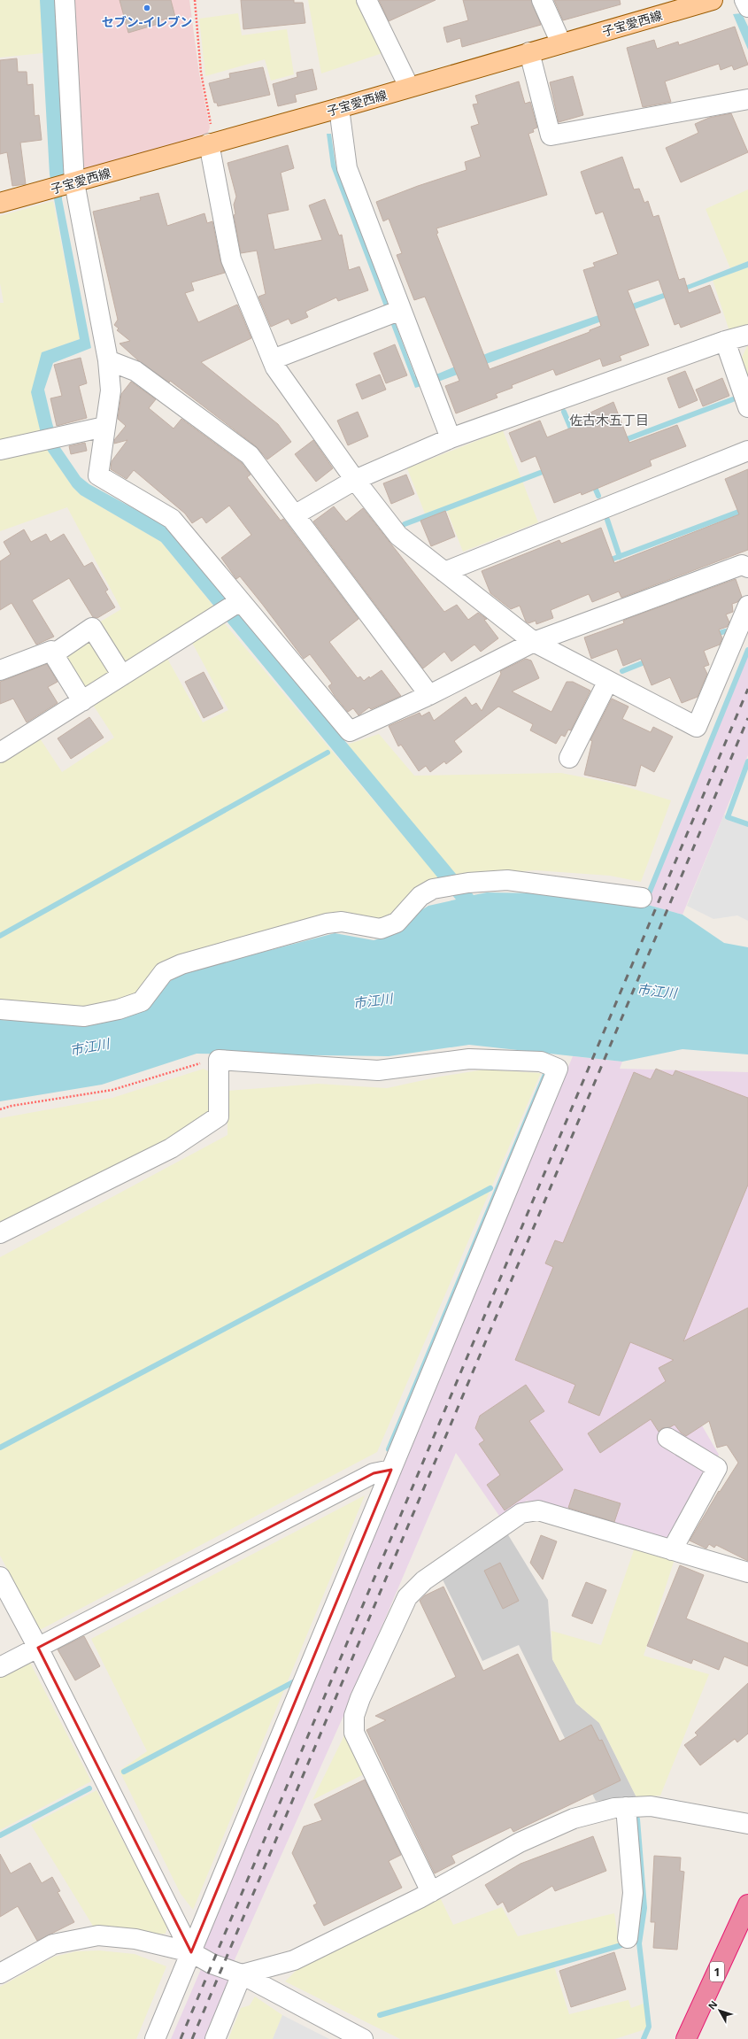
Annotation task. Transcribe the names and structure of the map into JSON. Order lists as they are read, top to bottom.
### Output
{
  "streets": {
    "highway": ["1"],
    "main road": ["子宝愛西線"]
  },
  "districts": ["佐古木五丁目"],
  "water": ["市江川"],
  "places": ["セブン-イレブン"],
  "north": "top left"
}
